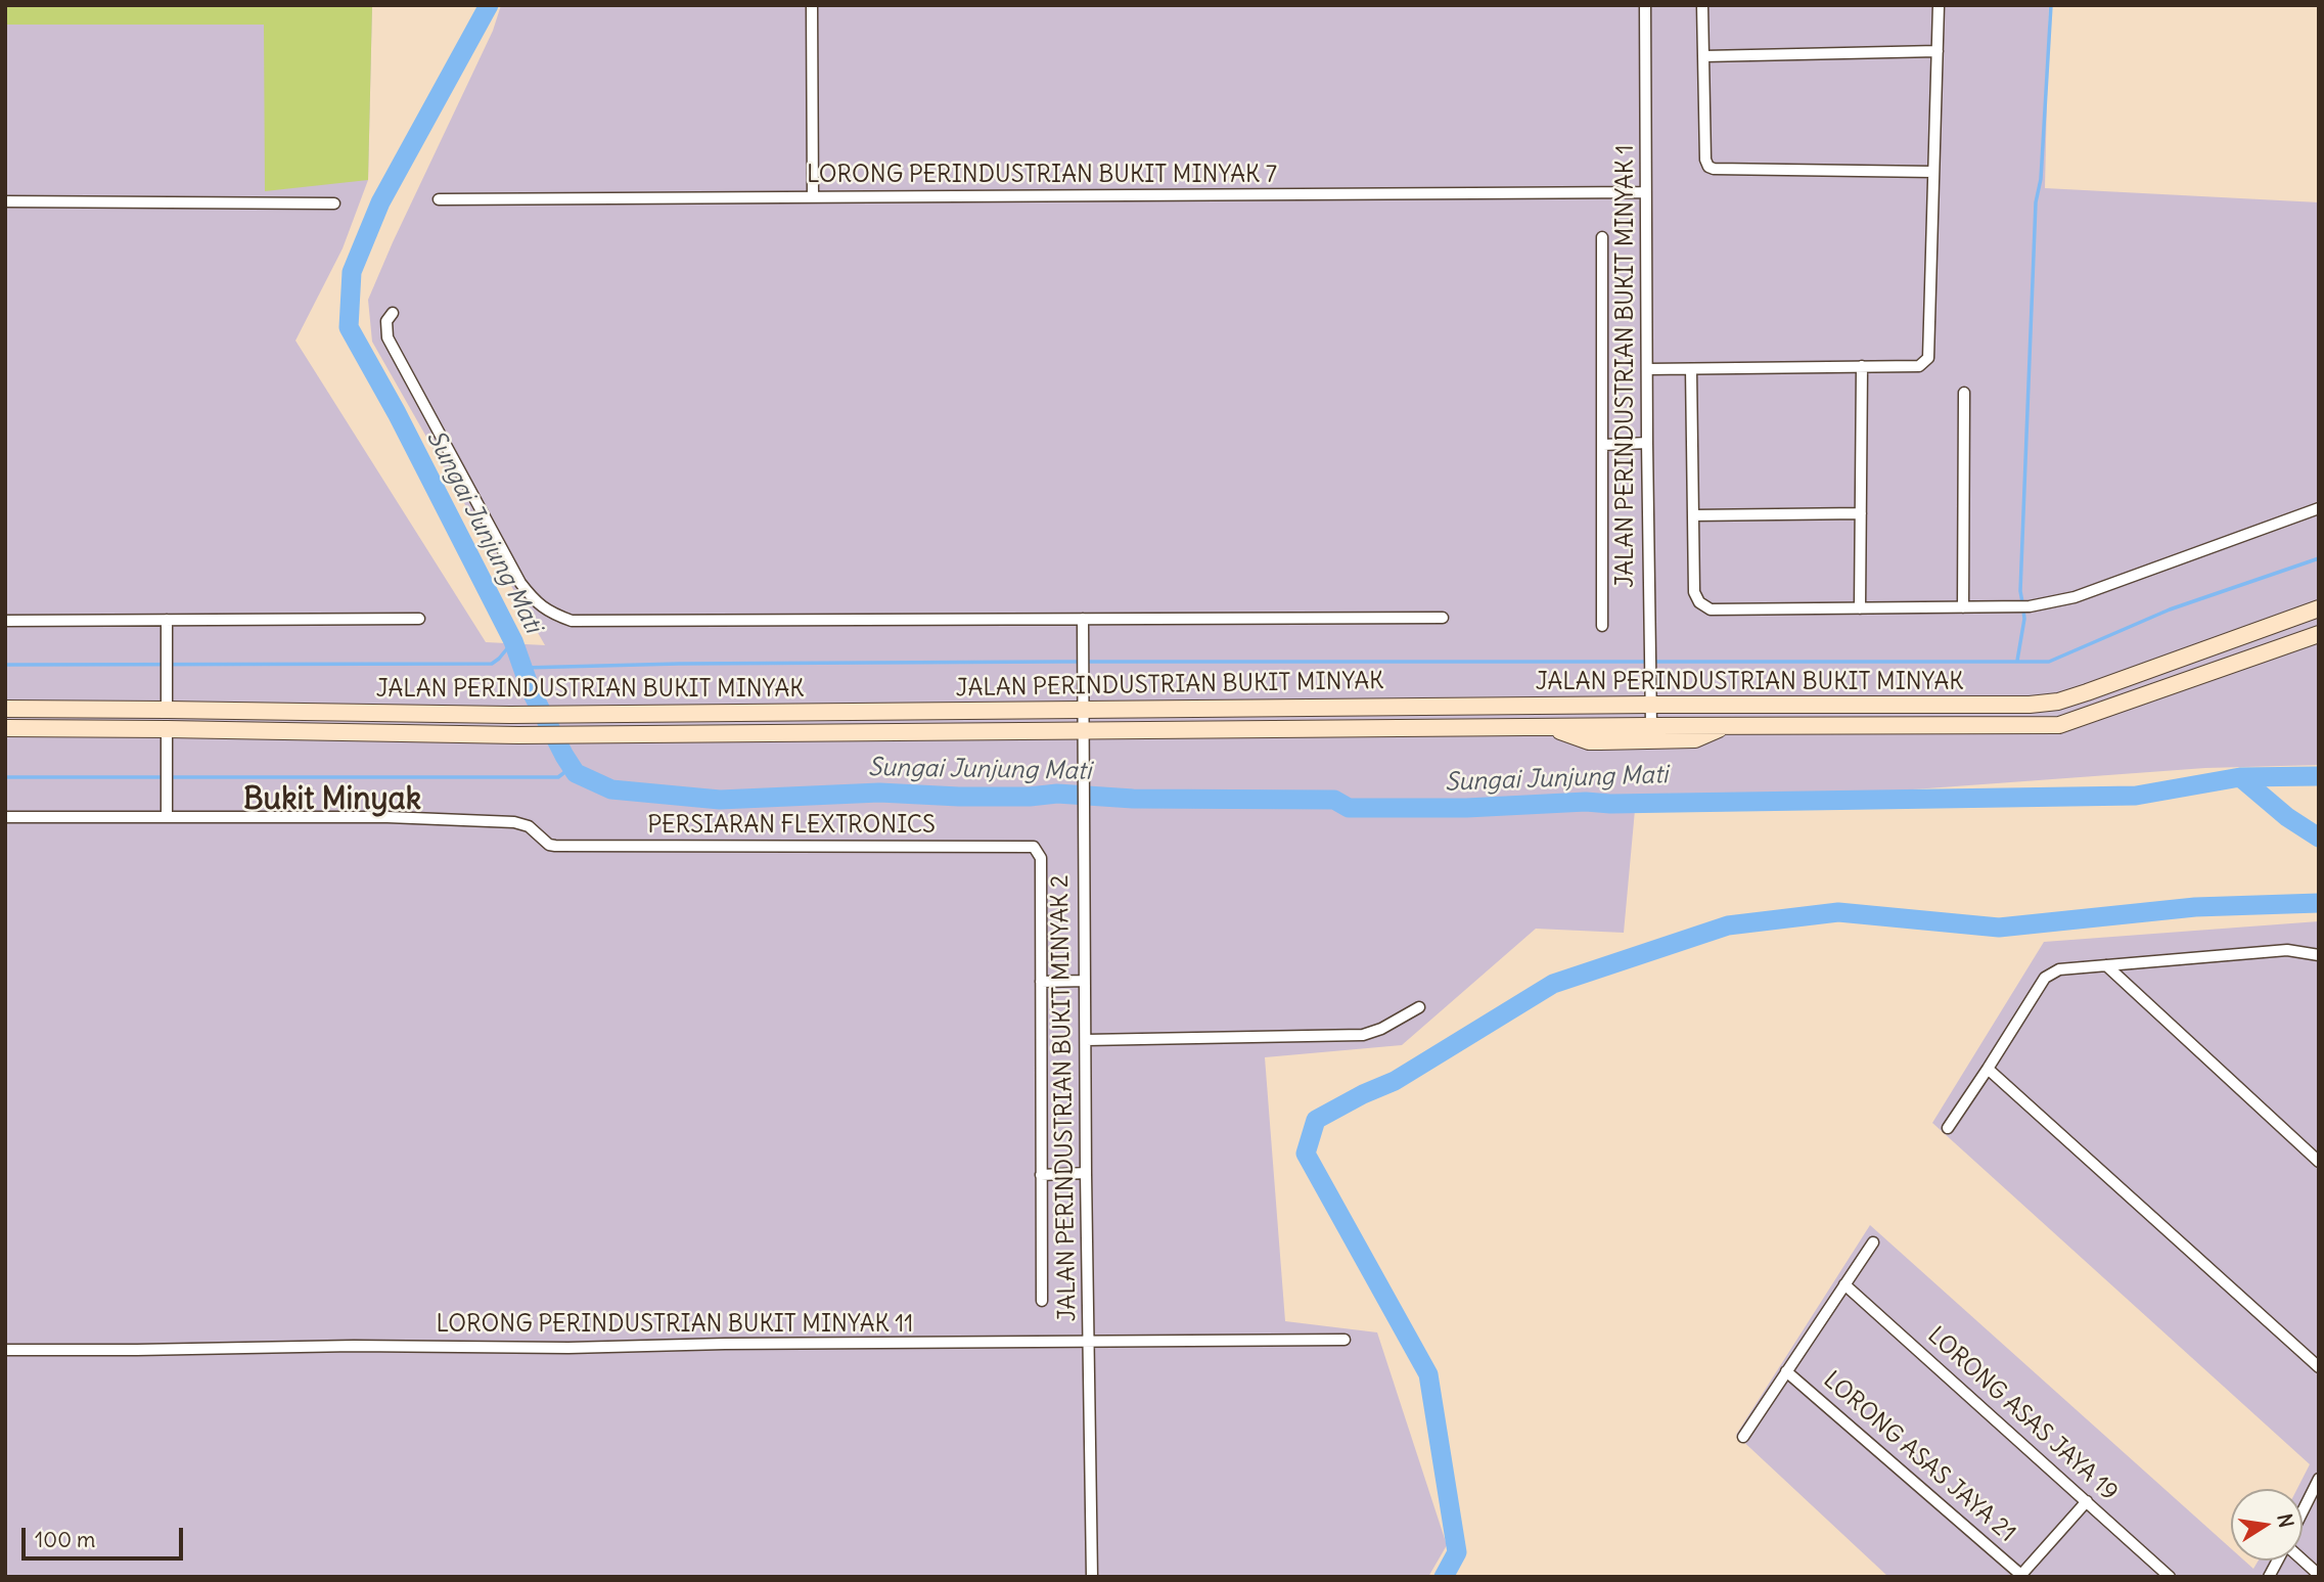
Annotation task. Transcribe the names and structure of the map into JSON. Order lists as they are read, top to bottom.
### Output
{
  "streets": {
    "main road": ["JALAN PERINDUSTRIAN BUKIT MINYAK"],
    "street": [
      "LORONG PERINDUSTRIAN BUKIT MINYAK 7",
      "JALAN PERINDUSTRIAN BUKIT MINYAK 1",
      "PERSIARAN FLEXTRONICS",
      "JALAN PERINDUSTRIAN BUKIT MINYAK 2",
      "LORONG PERINDUSTRIAN BUKIT MINYAK 11",
      "LORONG ASAS JAYA 19",
      "LORONG ASAS JAYA 21"
    ]
  },
  "crossings": [
    ["LORONG PERINDUSTRIAN BUKIT MINYAK 7", "JALAN PERINDUSTRIAN BUKIT MINYAK 1"],
    ["JALAN PERINDUSTRIAN BUKIT MINYAK 1", "JALAN PERINDUSTRIAN BUKIT MINYAK"],
    ["JALAN PERINDUSTRIAN BUKIT MINYAK", "JALAN PERINDUSTRIAN BUKIT MINYAK 2"],
    ["JALAN PERINDUSTRIAN BUKIT MINYAK 2", "LORONG PERINDUSTRIAN BUKIT MINYAK 11"]
  ],
  "districts": ["Bukit Minyak"],
  "water": ["Sungai Junjung Mati"],
  "scale_bar": "100 m",
  "north": "right"
}
